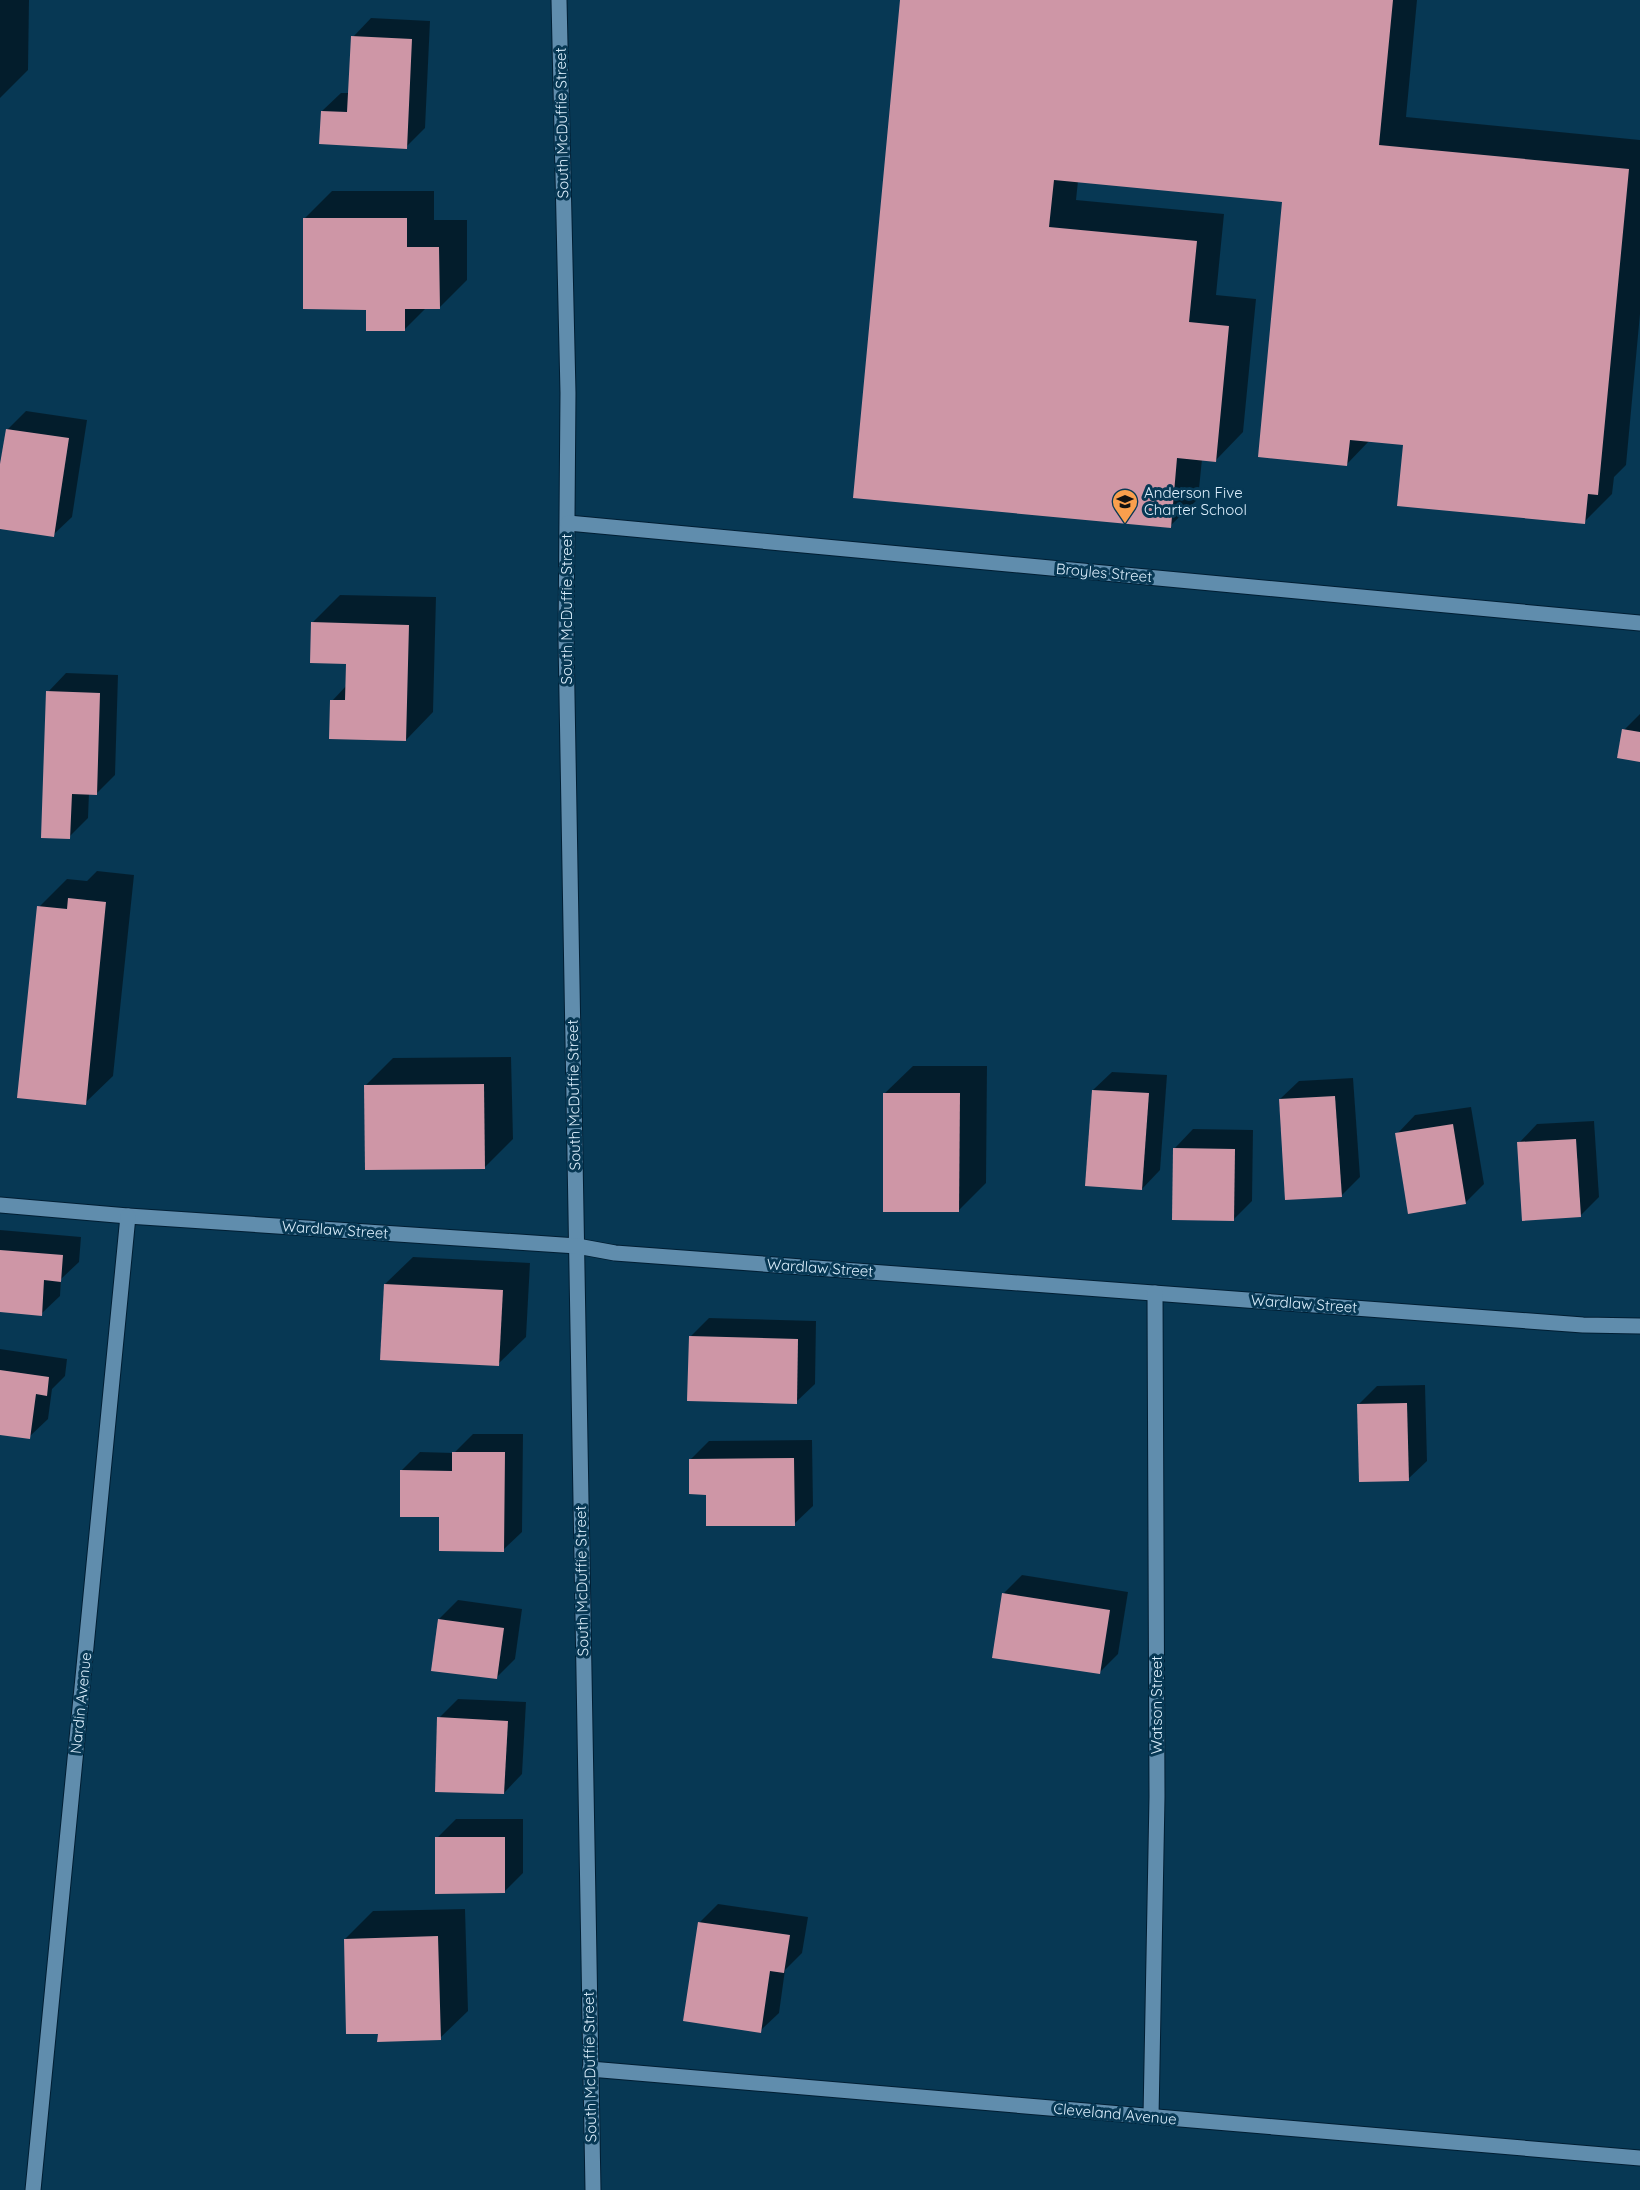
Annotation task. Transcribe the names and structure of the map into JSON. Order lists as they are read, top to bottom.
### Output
{
  "streets": {
    "street": [
      "South McDuffie Street",
      "Broyles Street",
      "Wardlaw Street",
      "Nardin Avenue",
      "Watson Street",
      "Cleveland Avenue"
    ]
  },
  "crossings": [
    ["South McDuffie Street", "Broyles Street"],
    ["South McDuffie Street", "Wardlaw Street"],
    ["South McDuffie Street", "Cleveland Avenue"],
    ["Wardlaw Street", "Nardin Avenue"],
    ["Wardlaw Street", "Watson Street"],
    ["Watson Street", "Cleveland Avenue"]
  ],
  "places": {
    "school or university": ["Anderson Five Charter School"]
  }
}
